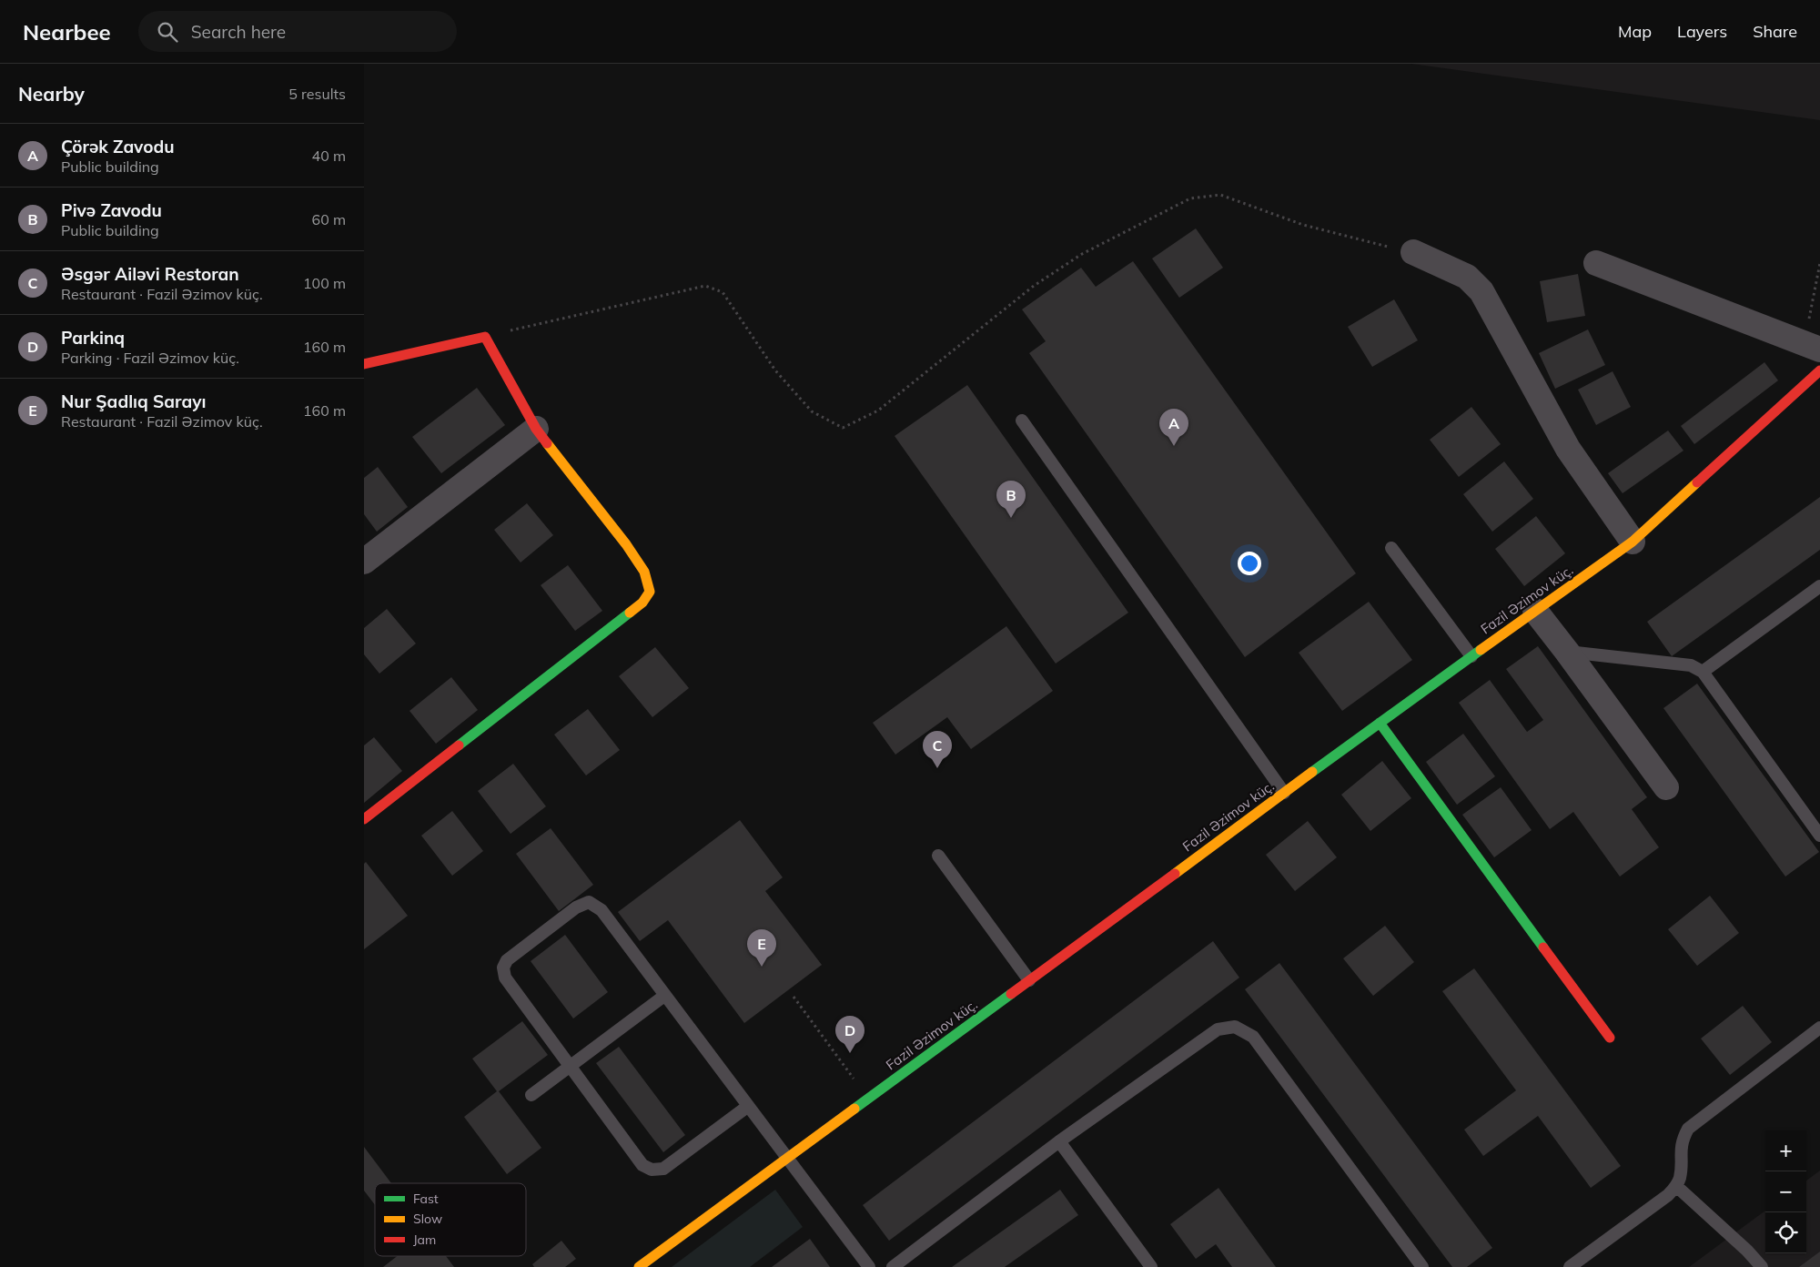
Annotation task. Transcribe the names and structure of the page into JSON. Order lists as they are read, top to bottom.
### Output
{
  "streets": {
    "street": ["Fazil Əzimov küç."]
  },
  "legend": ["Fast", "Slow", "Jam"],
  "page": {
    "header": "Nearbee",
    "search": "Search here",
    "nav": ["Map", "Layers", "Share"],
    "heading": ["Nearby", "5 results"],
    "list": [
      {
        "mark": "A",
        "name": "Çörək Zavodu",
        "note": "Public building",
        "value": "40 m"
      },
      {
        "mark": "B",
        "name": "Pivə Zavodu",
        "note": "Public building",
        "value": "60 m"
      },
      {
        "mark": "C",
        "name": "Əsgər Ailəvi Restoran",
        "note": "Restaurant · Fazil Əzimov küç.",
        "value": "100 m"
      },
      {
        "mark": "D",
        "name": "Parkinq",
        "note": "Parking · Fazil Əzimov küç.",
        "value": "160 m"
      },
      {
        "mark": "E",
        "name": "Nur Şadlıq Sarayı",
        "note": "Restaurant · Fazil Əzimov küç.",
        "value": "160 m"
      }
    ],
    "pins": [
      "A",
      "B",
      "C",
      "E",
      "D"
    ],
    "map_buttons": ["+", "−"]
  }
}
